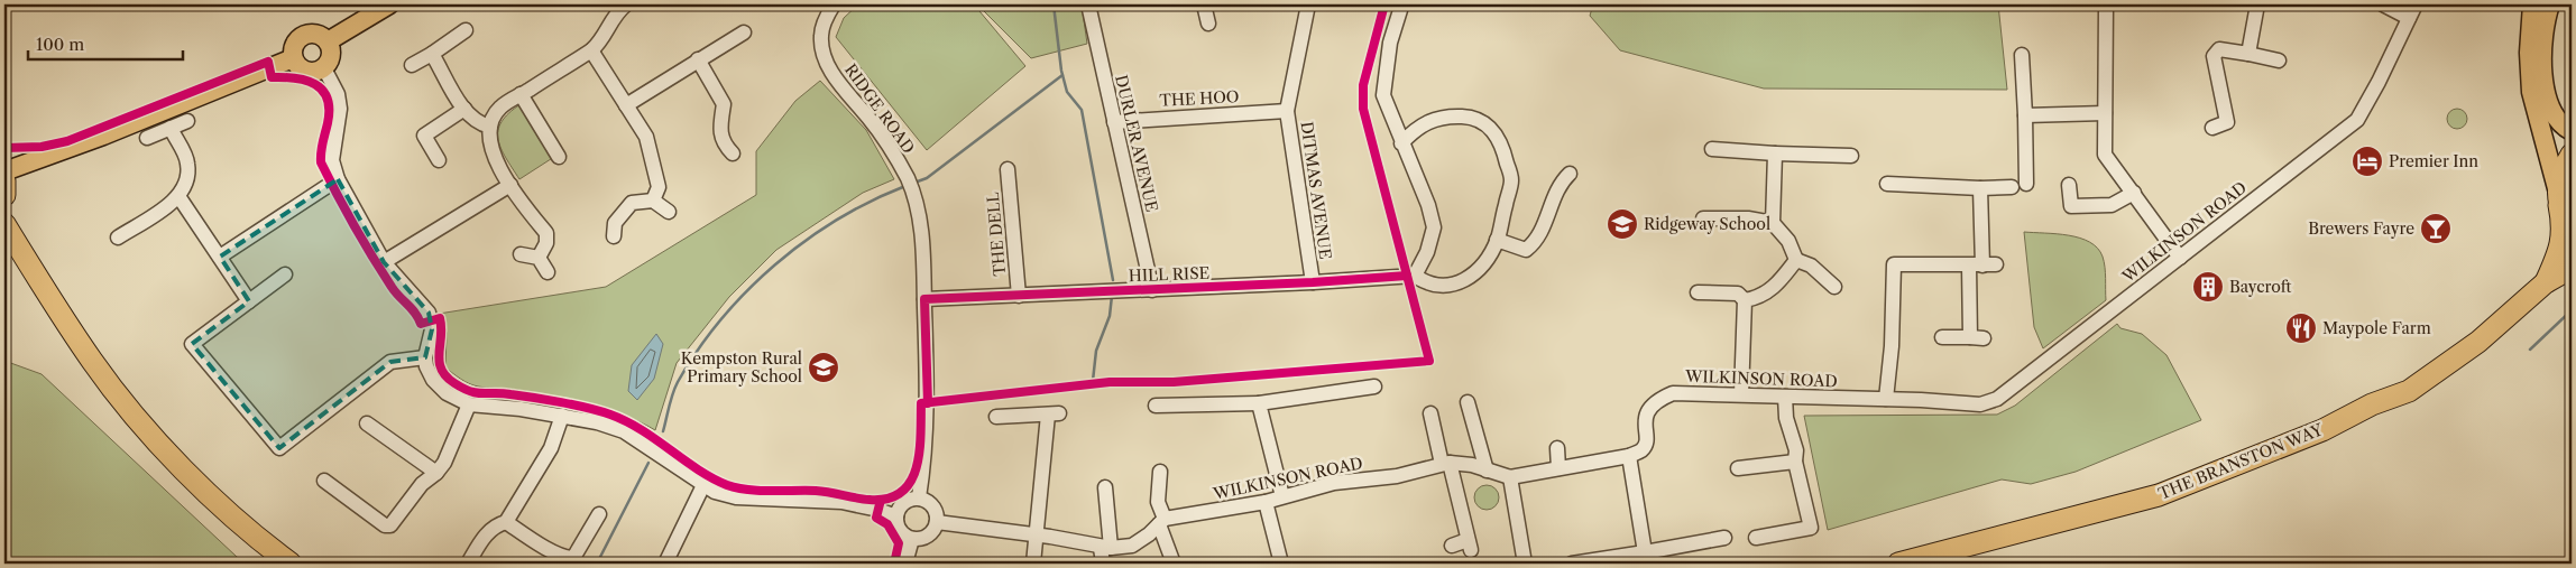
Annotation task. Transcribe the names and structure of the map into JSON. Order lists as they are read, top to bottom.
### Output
{
  "streets": {
    "highway": ["THE BRANSTON WAY"],
    "street": [
      "THE HOO",
      "RIDGE ROAD",
      "DURLER AVENUE",
      "DITMAS AVENUE",
      "WILKINSON ROAD",
      "THE DELL",
      "HILL RISE"
    ]
  },
  "crossings": [
    ["THE HOO", "DURLER AVENUE"],
    ["THE HOO", "DITMAS AVENUE"],
    ["RIDGE ROAD", "WILKINSON ROAD"],
    ["RIDGE ROAD", "HILL RISE"],
    ["DURLER AVENUE", "HILL RISE"],
    ["DITMAS AVENUE", "HILL RISE"],
    ["THE DELL", "HILL RISE"]
  ],
  "places": {
    "hotel": ["Premier Inn"],
    "school or university": ["Ridgeway School", "Kempston Rural Primary School"],
    "bar": ["Brewers Fayre"],
    "building": ["Baycroft"],
    "restaurant": ["Maypole Farm"]
  },
  "scale_bar": "100 m"
}
